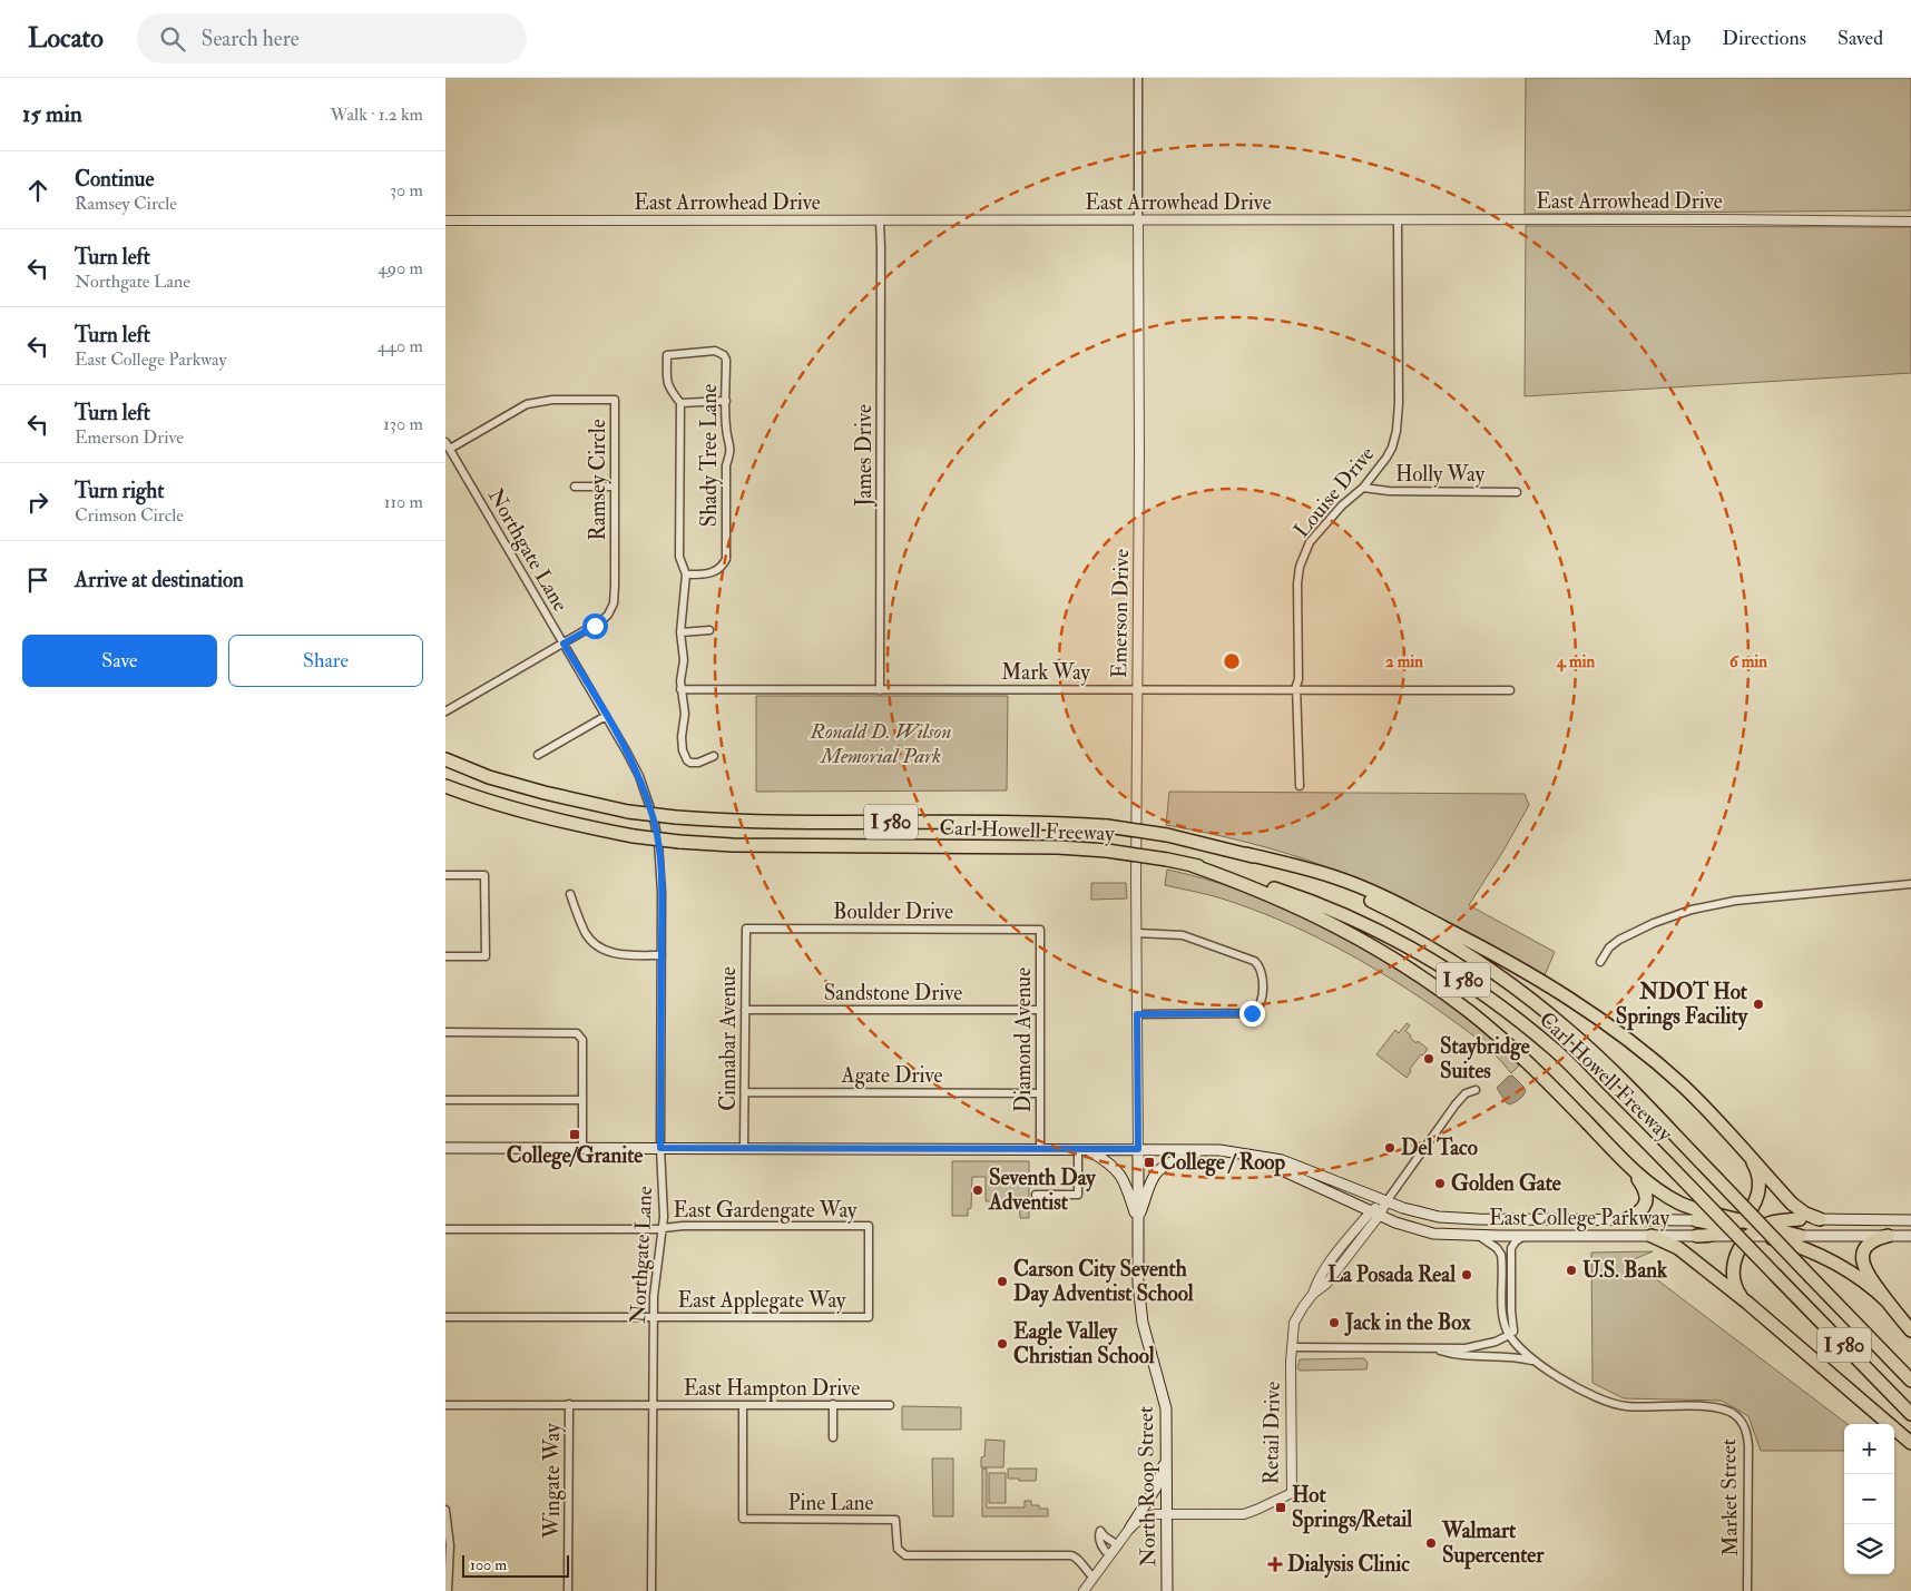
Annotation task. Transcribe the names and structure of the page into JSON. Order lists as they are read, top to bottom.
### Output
{
  "streets": {
    "highway": ["I 580", "Carl Howell Freeway"],
    "main road": ["East College Parkway", "North Roop Street"],
    "street": [
      "East Arrowhead Drive",
      "Shady Tree Lane",
      "James Drive",
      "Holly Way",
      "Ramsey Circle",
      "Louise Drive",
      "Northgate Lane",
      "Emerson Drive",
      "Mark Way",
      "Boulder Drive",
      "Sandstone Drive",
      "Cinnabar Avenue",
      "Diamond Avenue",
      "Agate Drive",
      "East Gardengate Way",
      "East Applegate Way",
      "East Hampton Drive",
      "Retail Drive",
      "Wingate Way",
      "Market Street",
      "Pine Lane"
    ]
  },
  "crossings": [
    ["East Arrowhead Drive", "James Drive"],
    ["East Arrowhead Drive", "Louise Drive"],
    ["East Arrowhead Drive", "Emerson Drive"],
    ["Shady Tree Lane", "Mark Way"],
    ["James Drive", "Mark Way"],
    ["Holly Way", "Louise Drive"],
    ["Ramsey Circle", "Northgate Lane"],
    ["Louise Drive", "Mark Way"],
    ["Northgate Lane", "East Gardengate Way"],
    ["Northgate Lane", "East College Parkway"],
    ["Northgate Lane", "East Applegate Way"],
    ["Northgate Lane", "East Hampton Drive"],
    ["Emerson Drive", "Mark Way"],
    ["Emerson Drive", "East College Parkway"],
    ["Emerson Drive", "North Roop Street"],
    ["Boulder Drive", "Cinnabar Avenue"],
    ["Boulder Drive", "Diamond Avenue"],
    ["Sandstone Drive", "Cinnabar Avenue"],
    ["Sandstone Drive", "Diamond Avenue"],
    ["Cinnabar Avenue", "Agate Drive"],
    ["Cinnabar Avenue", "East College Parkway"],
    ["Diamond Avenue", "Agate Drive"],
    ["Diamond Avenue", "East College Parkway"],
    ["East Gardengate Way", "East Applegate Way"],
    ["East College Parkway", "Retail Drive"],
    ["East College Parkway", "North Roop Street"],
    ["East College Parkway", "Market Street"],
    ["East Hampton Drive", "Wingate Way"],
    ["East Hampton Drive", "Pine Lane"],
    ["Retail Drive", "North Roop Street"]
  ],
  "parks": ["Ronald D. Wilson Memorial Park"],
  "places": {
    "other": [
      "NDOT Hot Springs Facility",
      "Staybridge Suites",
      "Del Taco",
      "Golden Gate",
      "Seventh Day Adventist",
      "U.S. Bank",
      "La Posada Real",
      "Carson City Seventh Day Adventist School",
      "Jack in the Box",
      "Eagle Valley Christian School",
      "Walmart Supercenter"
    ],
    "transit": ["College/Granite", "College / Roop", "Hot Springs/Retail"],
    "health": ["Dialysis Clinic"]
  },
  "scale_bar": "100 m",
  "page": {
    "header": "Locato",
    "search": "Search here",
    "nav": ["Map", "Directions", "Saved"],
    "heading": ["15 min", "Walk · 1.2 km"],
    "list": [
      ["Continue", "Ramsey Circle", "30 m"],
      ["Turn left", "Northgate Lane", "490 m"],
      ["Turn left", "East College Parkway", "440 m"],
      ["Turn left", "Emerson Drive", "130 m"],
      ["Turn right", "Crimson Circle", "110 m"],
      "Arrive at destination"
    ],
    "buttons": ["Save", "Share"],
    "map_buttons": ["+", "−"],
    "scale": "100 m"
  },
  "rings": ["2 min", "4 min", "6 min"]
}
